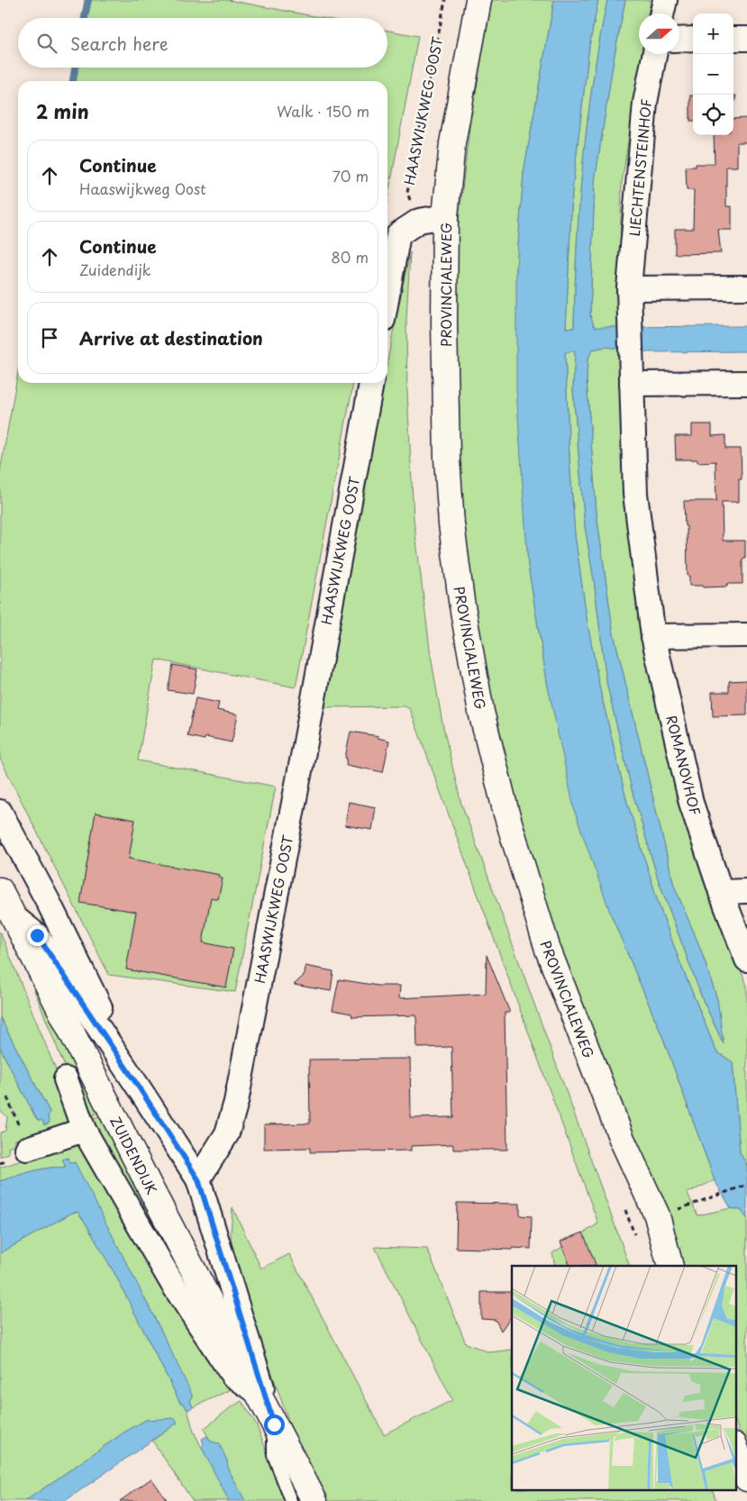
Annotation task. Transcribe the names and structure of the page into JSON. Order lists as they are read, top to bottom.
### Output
{
  "streets": {
    "main road": ["PROVINCIALEWEG", "ZUIDENDIJK"],
    "street": ["HAASWIJKWEG OOST", "LIECHTENSTEINHOF", "ROMANOVHOF"]
  },
  "crossings": [
    ["HAASWIJKWEG OOST", "ZUIDENDIJK"],
    ["LIECHTENSTEINHOF", "ROMANOVHOF"]
  ],
  "north": "right",
  "page": {
    "map_buttons": ["+", "−"],
    "search": "Search here",
    "heading": ["2 min", "Walk · 150 m"],
    "list": [
      ["Continue", "Haaswijkweg Oost", "70 m"],
      ["Continue", "Zuidendijk", "80 m"],
      "Arrive at destination"
    ]
  }
}
